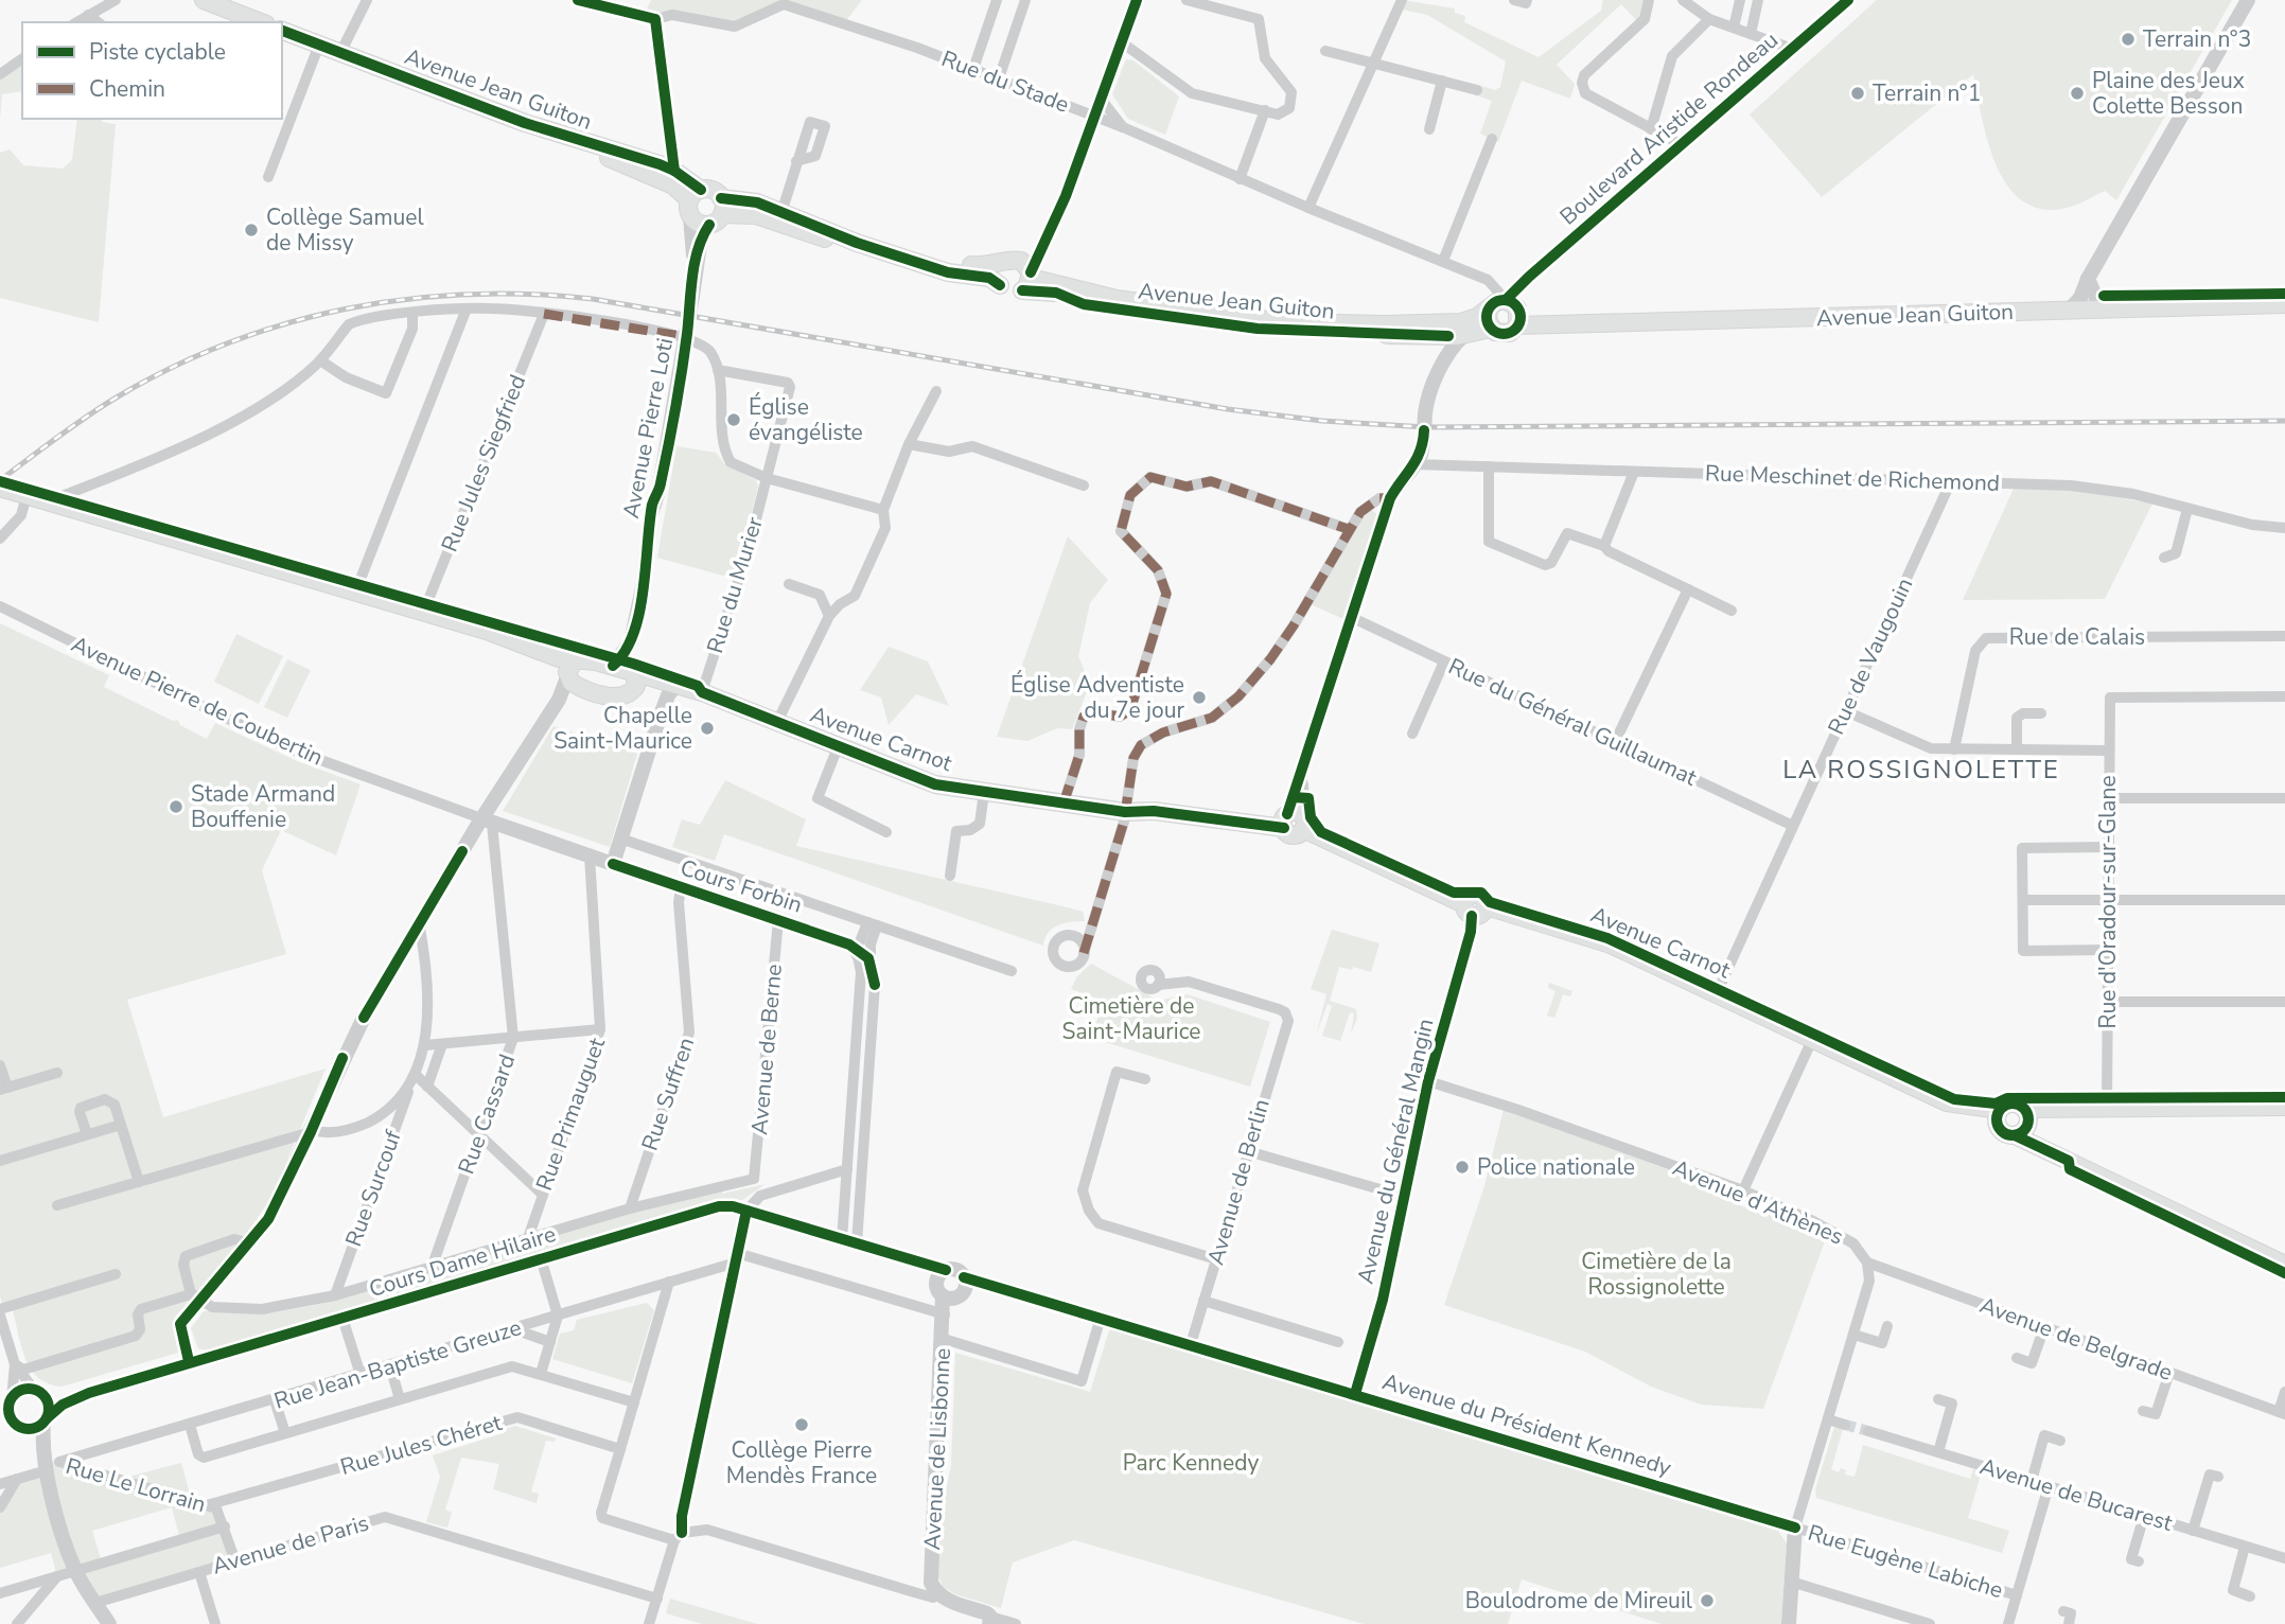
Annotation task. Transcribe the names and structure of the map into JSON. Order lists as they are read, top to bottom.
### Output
{
  "streets": {
    "main road": ["Avenue Jean Guiton", "Avenue Carnot"],
    "street": [
      "Rue du Stade",
      "Boulevard Aristide Rondeau",
      "Avenue Pierre Loti",
      "Rue Jules Siegfried",
      "Rue Meschinet de Richemond",
      "Rue du Murier",
      "Rue de Calais",
      "Rue de Vaugouin",
      "Avenue Pierre de Coubertin",
      "Rue du Général Guillaumat",
      "Cours Forbin",
      "Rue d'Oradour-sur-Glane",
      "Avenue de Berne",
      "Rue Suffren",
      "Rue Cassard",
      "Rue Primauguet",
      "Avenue du Général Mangin",
      "Avenue de Berlin",
      "Rue Surcouf",
      "Avenue d'Athènes",
      "Cours Dame Hilaire",
      "Avenue de Belgrade",
      "Rue Jean-Baptiste Greuze",
      "Avenue du Président Kennedy",
      "Rue Jules Chéret",
      "Avenue de Lisbonne",
      "Rue Le Lorrain",
      "Avenue de Bucarest",
      "Avenue de Paris",
      "Rue Eugène Labiche"
    ]
  },
  "crossings": [
    ["Rue du Stade", "Avenue Jean Guiton"],
    ["Rue du Stade", "Boulevard Aristide Rondeau"],
    ["Avenue Jean Guiton", "Boulevard Aristide Rondeau"],
    ["Avenue Jean Guiton", "Avenue Pierre Loti"],
    ["Avenue Pierre Loti", "Avenue Carnot"],
    ["Rue Meschinet de Richemond", "Rue de Vaugouin"],
    ["Rue du Murier", "Avenue Carnot"],
    ["Rue de Vaugouin", "Rue du Général Guillaumat"],
    ["Rue de Vaugouin", "Avenue Carnot"],
    ["Avenue Pierre de Coubertin", "Cours Forbin"],
    ["Avenue Pierre de Coubertin", "Rue Cassard"],
    ["Avenue Carnot", "Avenue du Général Mangin"],
    ["Cours Forbin", "Avenue de Berne"],
    ["Cours Forbin", "Rue Suffren"],
    ["Cours Forbin", "Rue Cassard"],
    ["Cours Forbin", "Rue Primauguet"],
    ["Avenue de Berne", "Cours Dame Hilaire"],
    ["Rue Suffren", "Cours Dame Hilaire"],
    ["Rue Cassard", "Cours Dame Hilaire"],
    ["Rue Primauguet", "Cours Dame Hilaire"],
    ["Avenue du Général Mangin", "Avenue d'Athènes"],
    ["Avenue du Général Mangin", "Avenue du Président Kennedy"],
    ["Avenue de Berlin", "Avenue du Président Kennedy"],
    ["Rue Surcouf", "Cours Dame Hilaire"],
    ["Avenue d'Athènes", "Avenue de Belgrade"],
    ["Rue Jean-Baptiste Greuze", "Rue Le Lorrain"],
    ["Avenue du Président Kennedy", "Avenue de Lisbonne"],
    ["Avenue du Président Kennedy", "Rue Eugène Labiche"],
    ["Rue Jules Chéret", "Rue Le Lorrain"],
    ["Rue Le Lorrain", "Avenue de Paris"]
  ],
  "districts": ["LA ROSSIGNOLETTE"],
  "parks": ["Cimetière de Saint-Maurice", "Cimetière de la Rossignolette", "Parc Kennedy"],
  "places": [
    "Terrain n°3",
    "Terrain n°1",
    "Plaine des Jeux Colette Besson",
    "Collège Samuel de Missy",
    "Église évangéliste",
    "Église Adventiste du 7e jour",
    "Chapelle Saint-Maurice",
    "Stade Armand Bouffenie",
    "Police nationale",
    "Collège Pierre Mendès France",
    "Boulodrome de Mireuil"
  ],
  "legend": ["Piste cyclable", "Chemin"]
}
